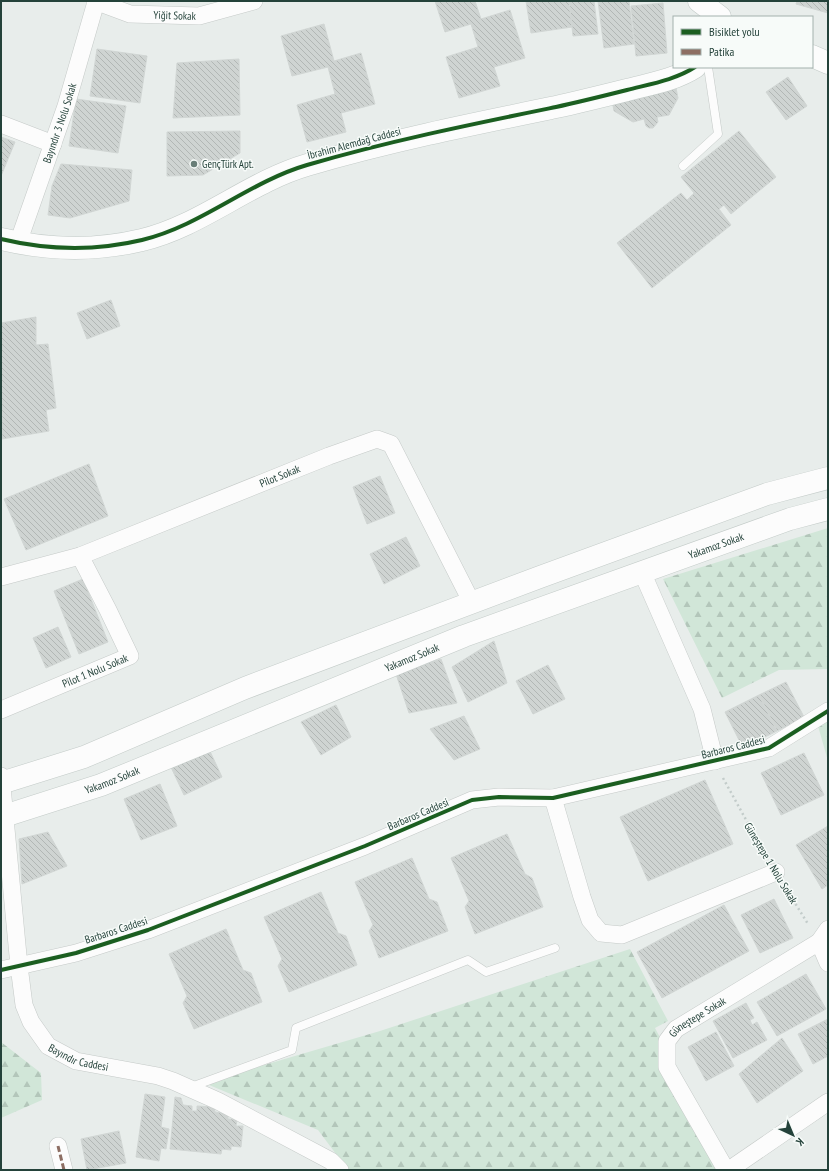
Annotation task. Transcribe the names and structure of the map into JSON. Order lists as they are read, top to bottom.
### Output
{
  "streets": {
    "main road": ["İbrahim Alemdağ Caddesi", "Yakamoz Sokak"],
    "street": [
      "Yiğit Sokak",
      "Bayındır 3 Nolu Sokak",
      "Pilot Sokak",
      "Pilot 1 Nolu Sokak",
      "Barbaros Caddesi",
      "Güneştepe Sokak",
      "Bayındır Caddesi"
    ],
    "path": ["Güneştepe 1 Nolu Sokak"]
  },
  "crossings": [
    ["Yiğit Sokak", "Bayındır 3 Nolu Sokak"],
    ["Bayındır 3 Nolu Sokak", "İbrahim Alemdağ Caddesi"],
    ["Pilot Sokak", "Pilot 1 Nolu Sokak"],
    ["Yakamoz Sokak", "Bayındır Caddesi"],
    ["Barbaros Caddesi", "Güneştepe 1 Nolu Sokak"],
    ["Barbaros Caddesi", "Bayındır Caddesi"],
    ["Güneştepe 1 Nolu Sokak", "Güneştepe Sokak"]
  ],
  "places": ["GençTürk Apt."],
  "legend": ["Bisiklet yolu", "Patika"],
  "north": "bottom right"
}
